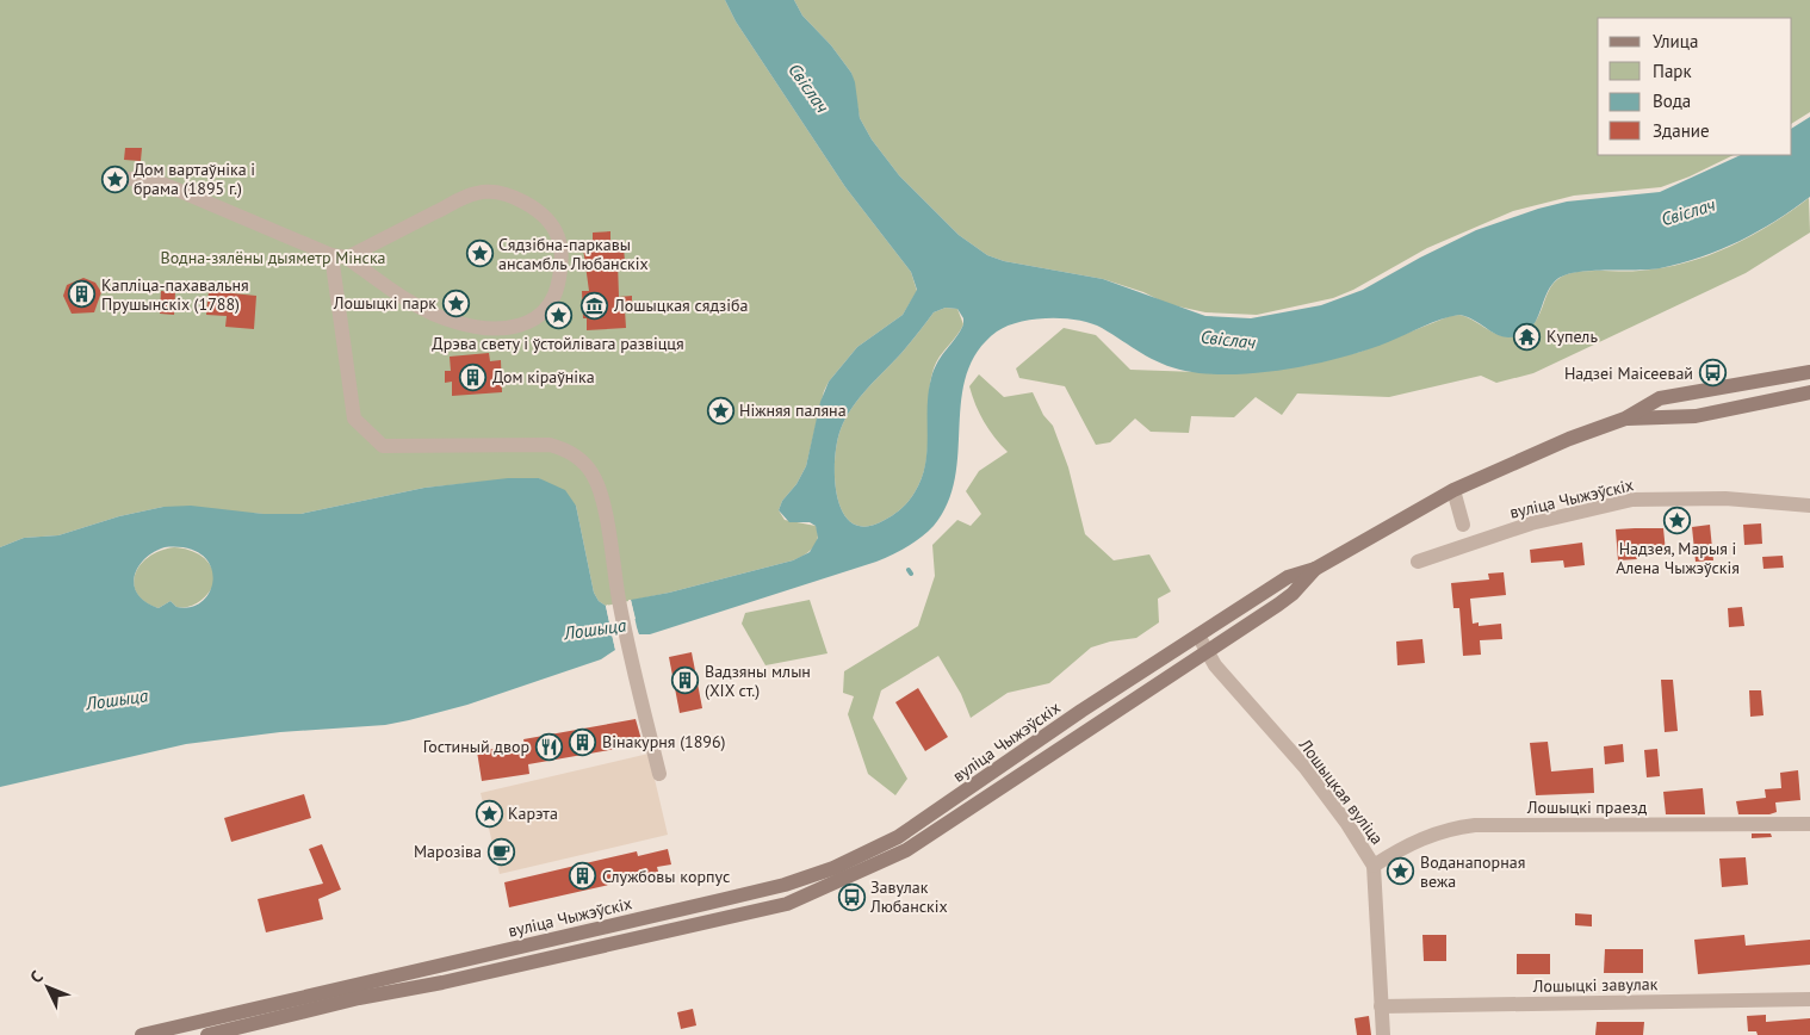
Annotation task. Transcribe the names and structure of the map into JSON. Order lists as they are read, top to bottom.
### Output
{
  "streets": {
    "street": [
      "вуліца Чыжэўскіх",
      "Лошыцкая вуліца",
      "Лошыцкі праезд",
      "Лошыцкі завулак"
    ]
  },
  "crossings": [
    ["вуліца Чыжэўскіх", "Лошыцкая вуліца"],
    ["Лошыцкая вуліца", "Лошыцкі праезд"],
    ["Лошыцкая вуліца", "Лошыцкі завулак"]
  ],
  "water": ["Свіслач", "Лошыца"],
  "parks": ["Водна-зялёны дыяметр Мінска"],
  "places": {
    "place": [
      "Дом вартаўніка і брама (1895 г.)",
      "Сядзібна-паркавы ансамбль Любанскіх",
      "Лошыцкі парк",
      "Дрэва свету і ўстойлівага развіцця",
      "Ніжняя паляна",
      "Надзея, Марыя і Алена Чыжэўскія",
      "Карэта",
      "Воданапорная вежа"
    ],
    "building": [
      "Капліца-пахавальня Прушынскіх (1788)",
      "Дом кіраўніка",
      "Вадзяны млын (XIX ст.)",
      "Вінакурня (1896)",
      "Службовы корпус"
    ],
    "museum": ["Лошыцкая сядзіба"],
    "temple": ["Купель"],
    "bus stop": ["Надзеі Маісеевай", "Завулак Любанскіх"],
    "restaurant": ["Гостиный двор"],
    "cafe": ["Марозіва"]
  },
  "legend": [
    "Улица",
    "Парк",
    "Вода",
    "Здание"
  ],
  "north": "top left"
}
